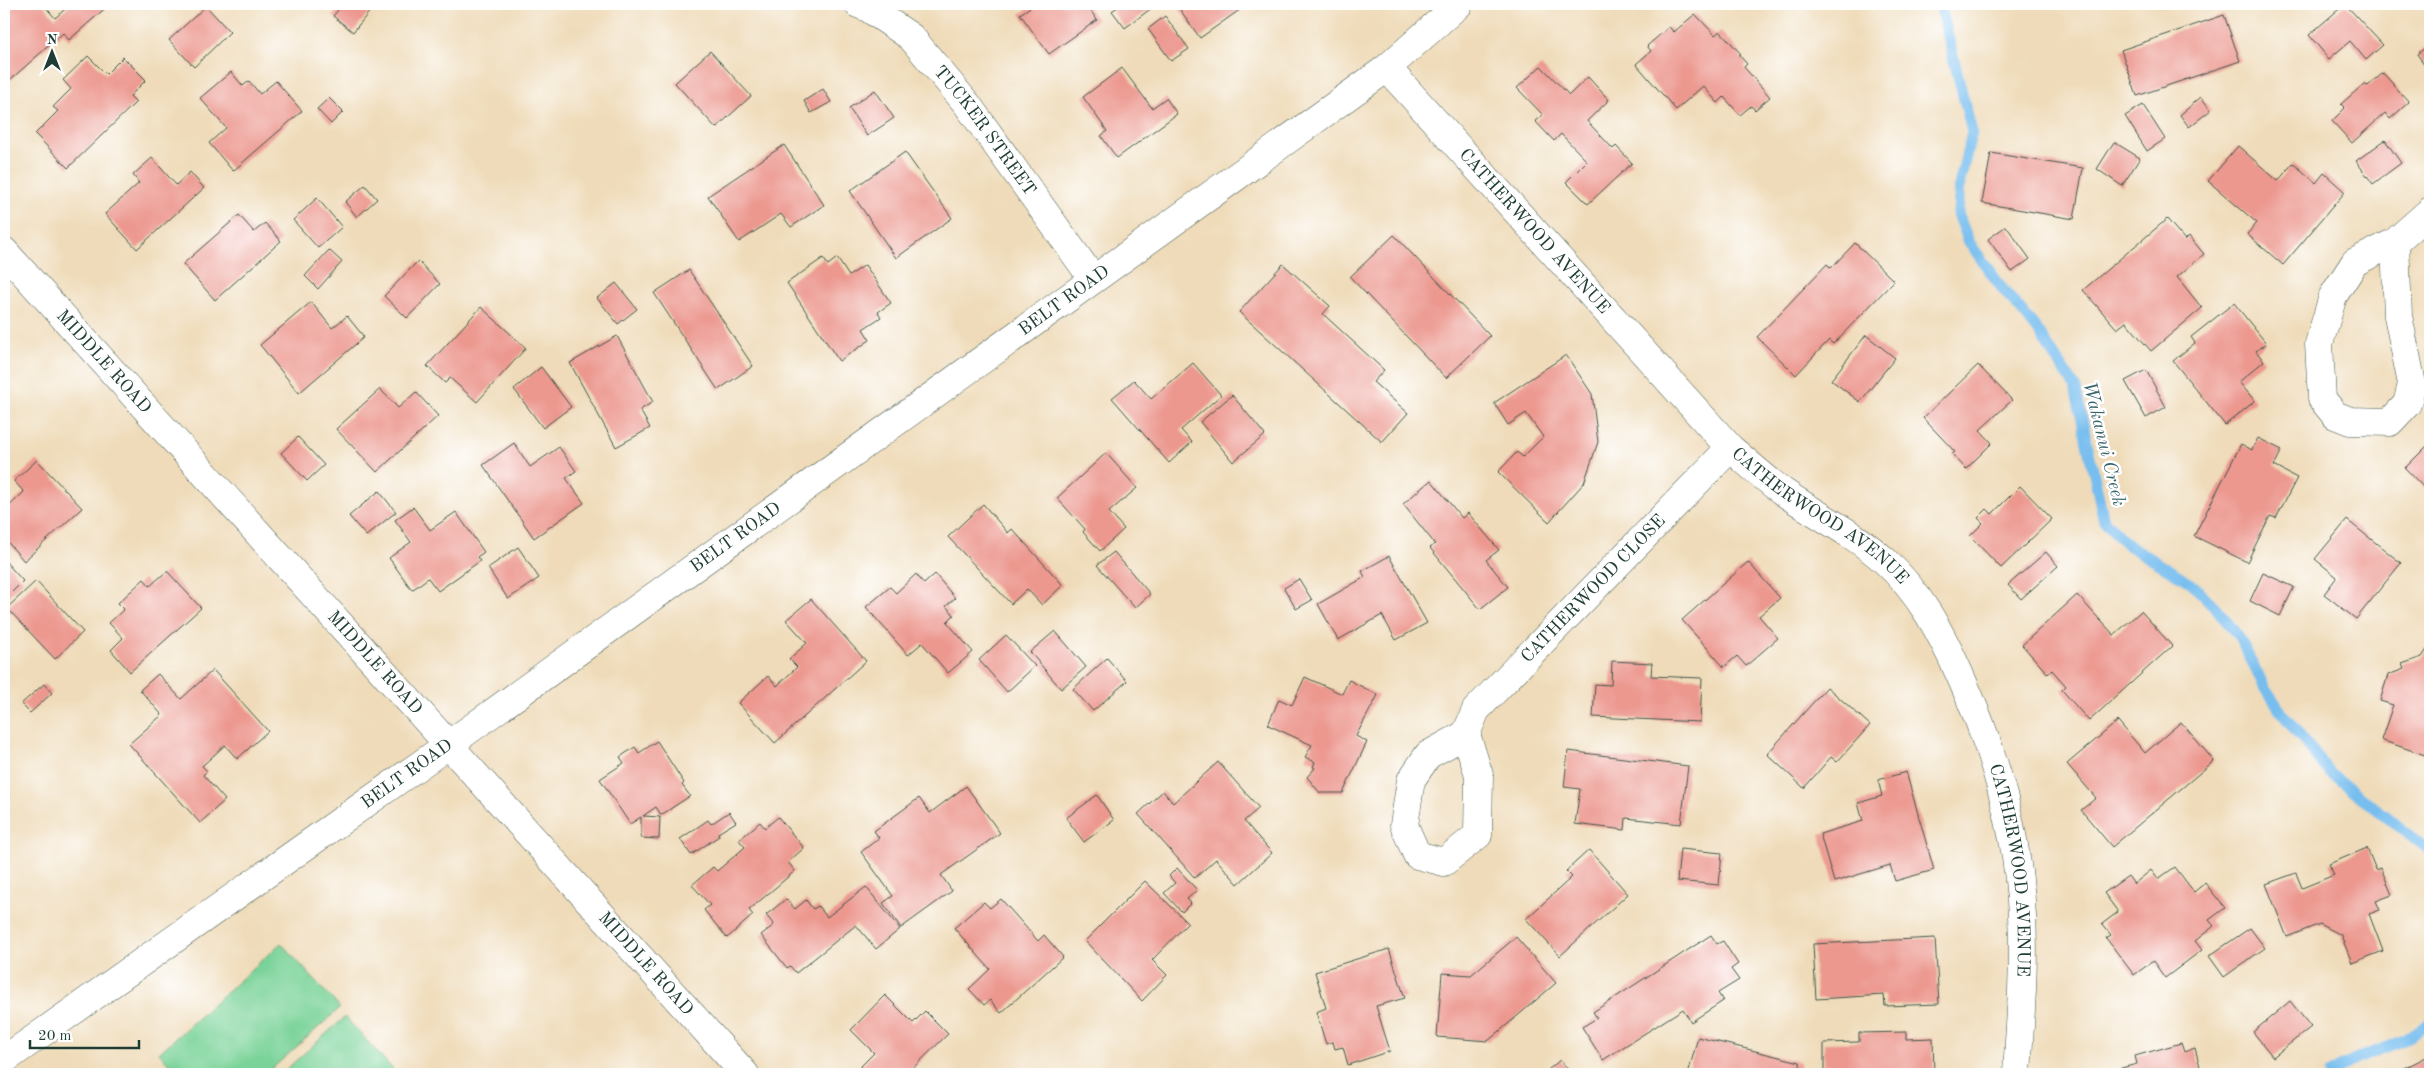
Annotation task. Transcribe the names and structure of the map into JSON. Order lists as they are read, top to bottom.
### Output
{
  "streets": {
    "street": [
      "TUCKER STREET",
      "CATHERWOOD AVENUE",
      "BELT ROAD",
      "MIDDLE ROAD",
      "CATHERWOOD CLOSE"
    ]
  },
  "crossings": [
    ["TUCKER STREET", "BELT ROAD"],
    ["CATHERWOOD AVENUE", "BELT ROAD"],
    ["CATHERWOOD AVENUE", "CATHERWOOD CLOSE"],
    ["BELT ROAD", "MIDDLE ROAD"]
  ],
  "water": ["Wakanui Creek"],
  "scale_bar": "20 m",
  "north": "top"
}
